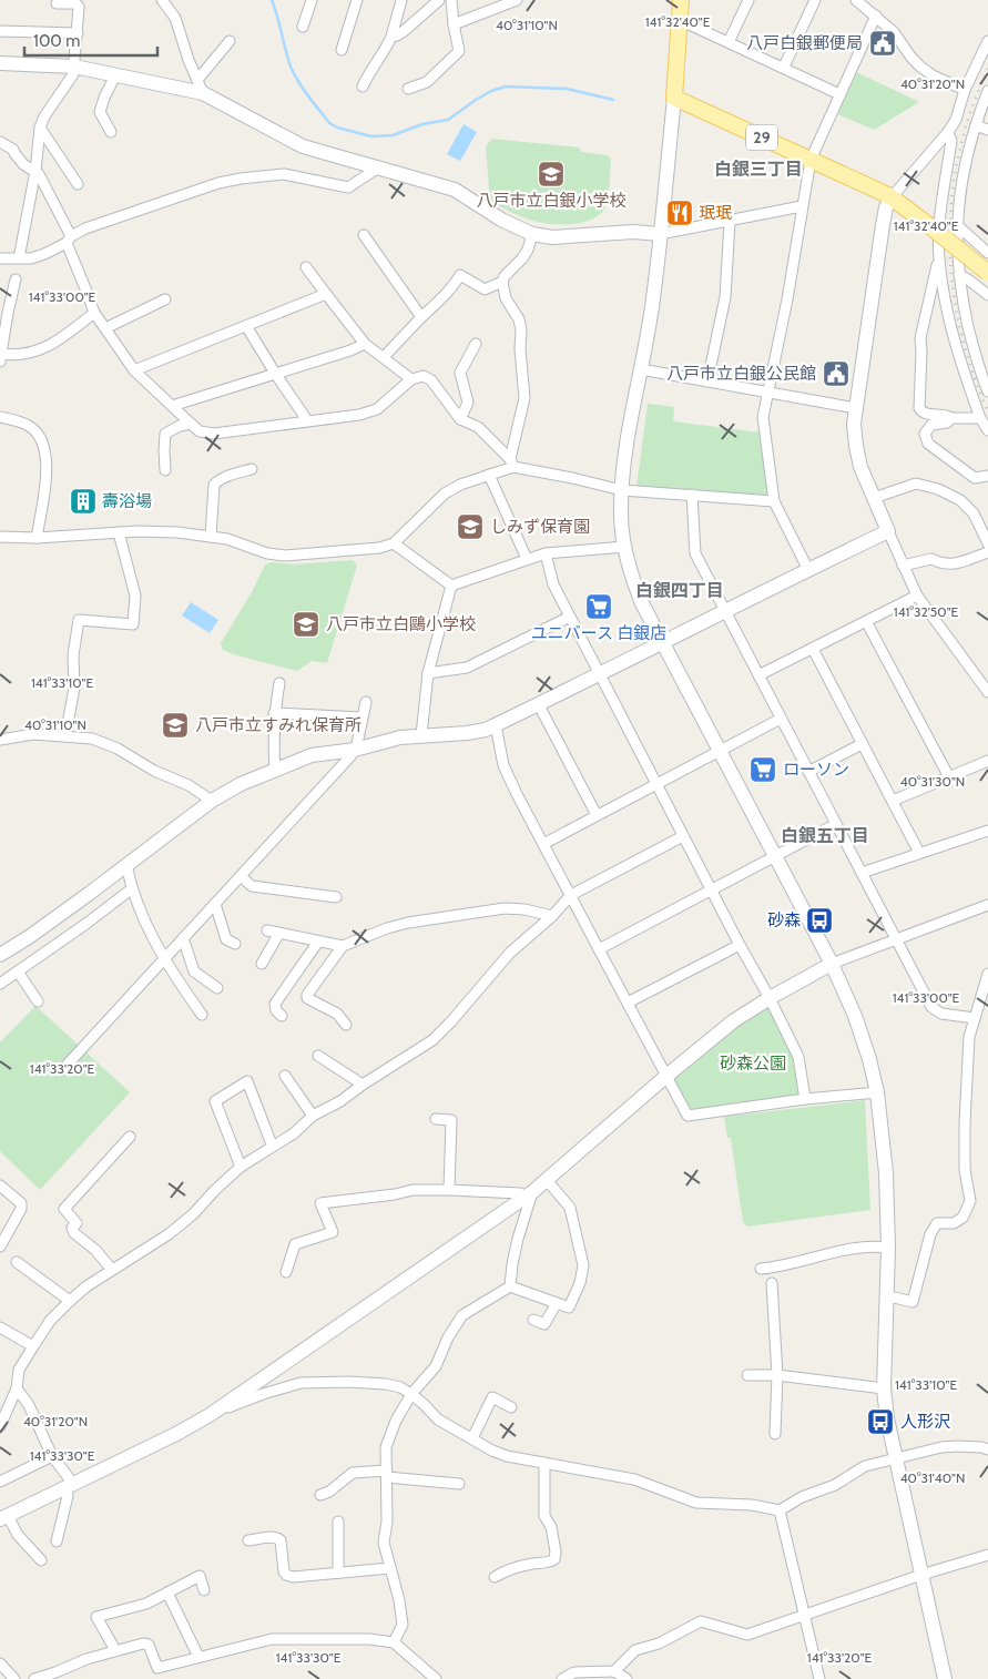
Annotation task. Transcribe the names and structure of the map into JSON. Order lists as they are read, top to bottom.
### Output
{
  "streets": {
    "main road": ["29"]
  },
  "districts": ["白銀三丁目", "白銀四丁目", "白銀五丁目"],
  "parks": ["砂森公園"],
  "places": {
    "public building": ["八戸白銀郵便局", "八戸市立白銀公民館"],
    "school or university": [
      "八戸市立白銀小学校",
      "しみず保育園",
      "八戸市立白鷗小学校",
      "八戸市立すみれ保育所"
    ],
    "restaurant": ["珉珉"],
    "building": ["壽浴場"],
    "supermarket": ["ユニバース 白銀店", "ローソン"],
    "bus stop": ["砂森", "人形沢"]
  },
  "scale_bar": "100 m",
  "coordinates": [
    "141°32'40\"E",
    "40°31'10\"N",
    "40°31'20\"N",
    "141°33'00\"E",
    "141°32'50\"E",
    "141°33'10\"E",
    "40°31'30\"N",
    "141°33'20\"E",
    "141°33'30\"E",
    "40°31'40\"N"
  ]
}
